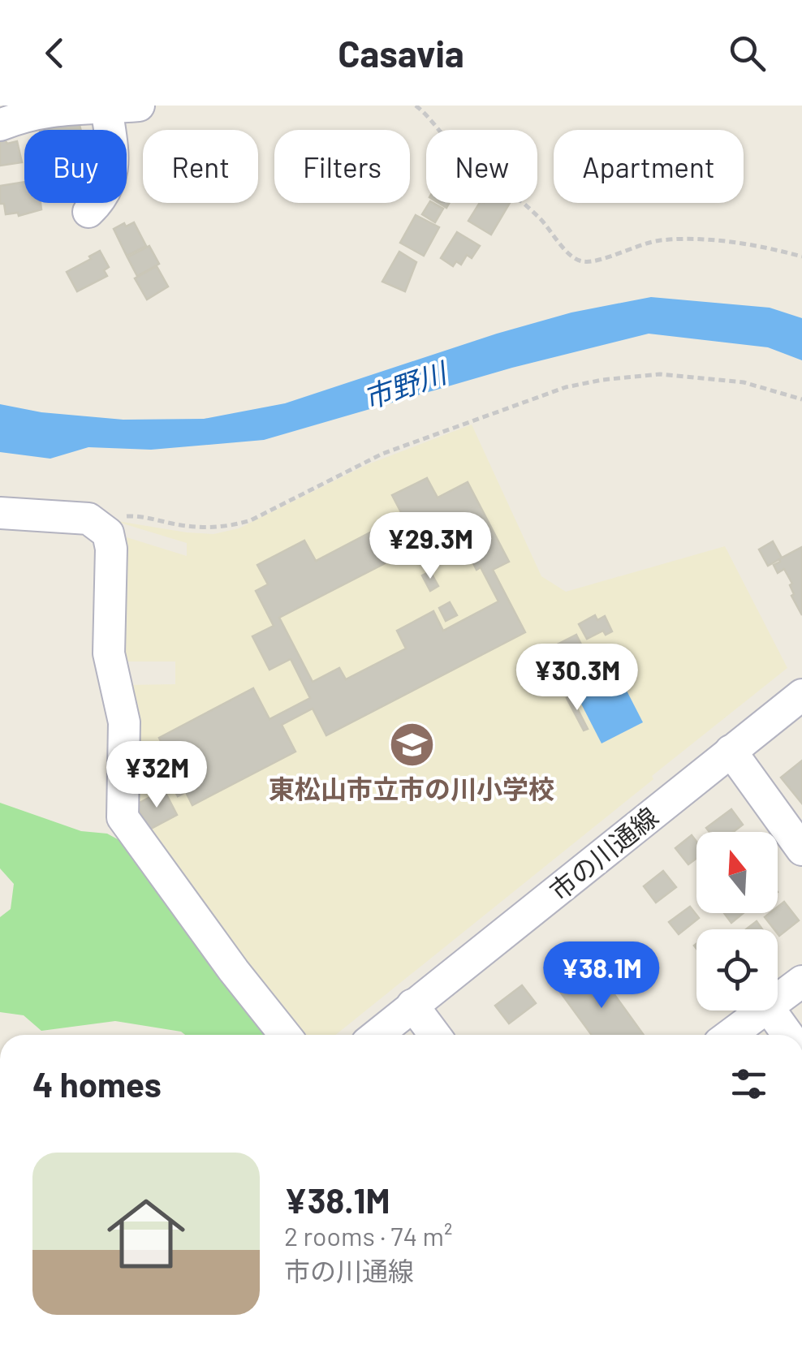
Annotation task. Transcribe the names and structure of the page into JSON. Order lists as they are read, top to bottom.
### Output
{
  "streets": {
    "street": ["市の川通線"]
  },
  "water": ["市野川"],
  "places": {
    "school or university": ["東松山市立市の川小学校"]
  },
  "north": "top",
  "page": {
    "header": "Casavia",
    "chip": [
      "Buy",
      "Rent",
      "Filters",
      "New",
      "Apartment"
    ],
    "price": [
      "¥29.3M",
      "¥30.3M",
      "¥32M",
      "¥38.1M"
    ],
    "heading": "4 homes",
    "list": [
      {
        "name": "¥38.1M",
        "note": "2 rooms · 74 m² · 市の川通線"
      }
    ]
  }
}
